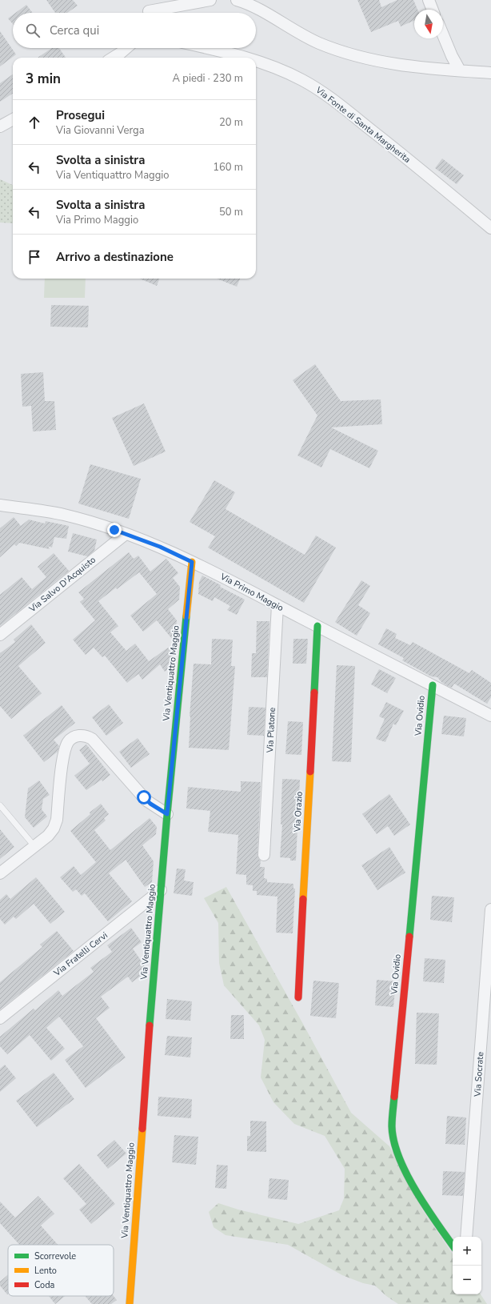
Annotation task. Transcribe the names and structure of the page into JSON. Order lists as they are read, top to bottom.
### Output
{
  "streets": {
    "street": [
      "Via Fonte di Santa Margherita",
      "Via Salvo D'Acquisto",
      "Via Primo Maggio",
      "Via Ventiquattro Maggio",
      "Via Ovidio",
      "Via Platone",
      "Via Orazio",
      "Via Fratelli Cervi",
      "Via Socrate"
    ]
  },
  "crossings": [
    ["Via Salvo D'Acquisto", "Via Primo Maggio"],
    ["Via Primo Maggio", "Via Ventiquattro Maggio"],
    ["Via Primo Maggio", "Via Ovidio"],
    ["Via Primo Maggio", "Via Platone"],
    ["Via Primo Maggio", "Via Orazio"],
    ["Via Ventiquattro Maggio", "Via Fratelli Cervi"]
  ],
  "legend": ["Scorrevole", "Lento", "Coda"],
  "north": "bottom",
  "page": {
    "search": "Cerca qui",
    "heading": ["3 min", "A piedi · 230 m"],
    "list": [
      ["Prosegui", "Via Giovanni Verga", "20 m"],
      ["Svolta a sinistra", "Via Ventiquattro Maggio", "160 m"],
      ["Svolta a sinistra", "Via Primo Maggio", "50 m"],
      "Arrivo a destinazione"
    ],
    "map_buttons": ["+", "−"]
  }
}
